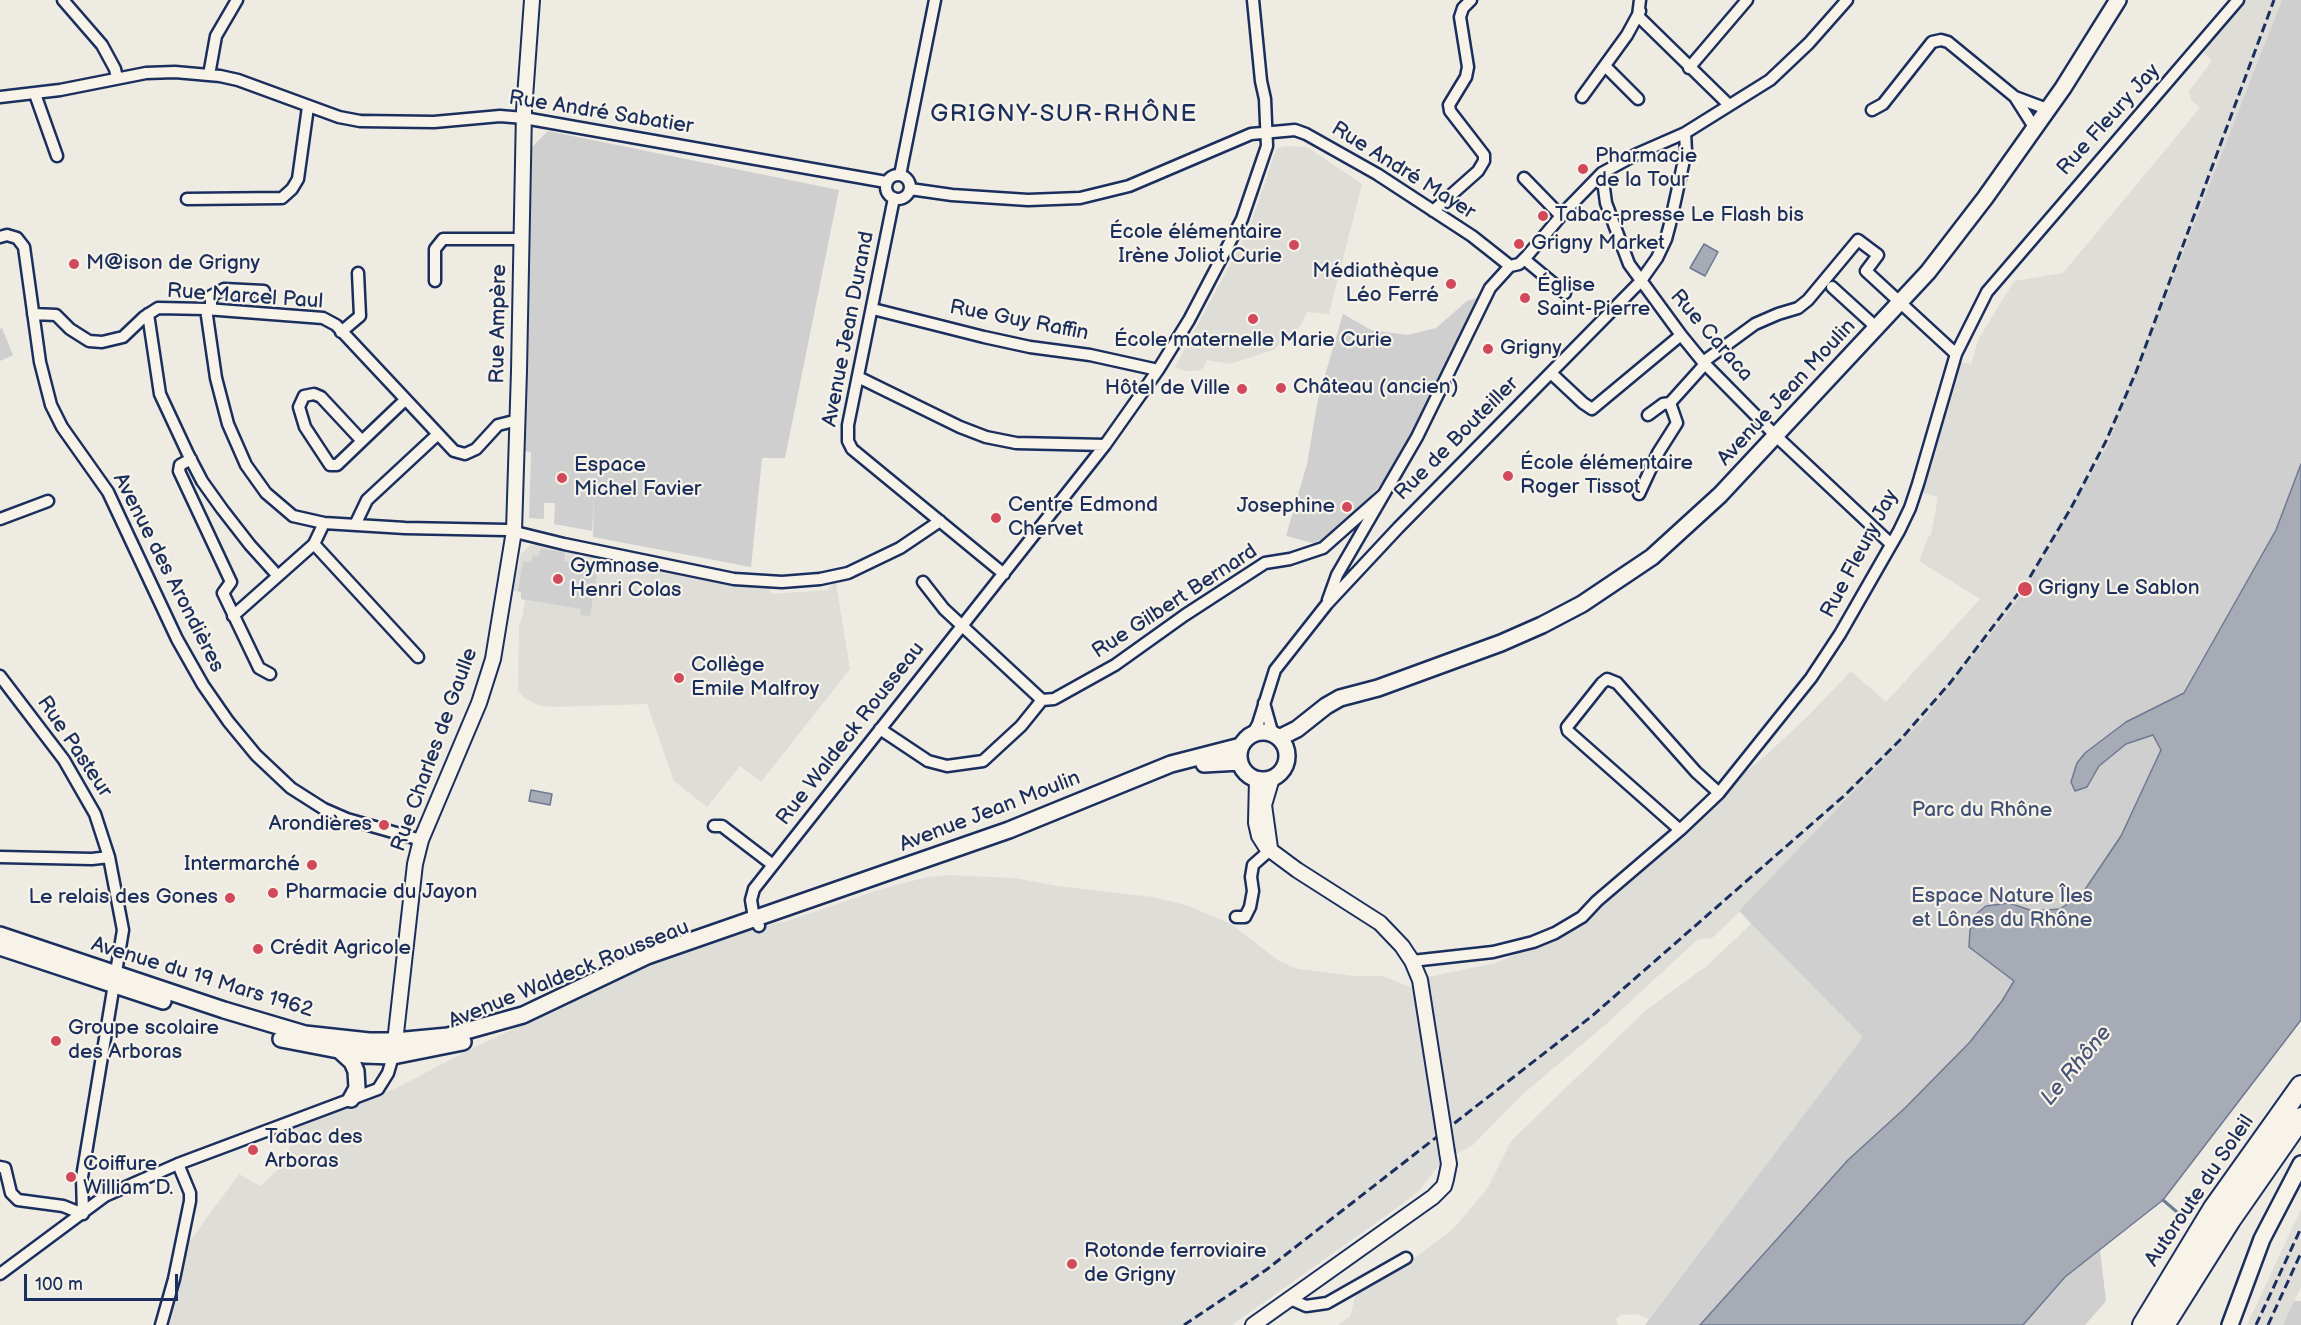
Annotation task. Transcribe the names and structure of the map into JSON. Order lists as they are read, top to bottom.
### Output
{
  "streets": {
    "highway": ["Autoroute du Soleil"],
    "main road": ["Avenue Jean Moulin", "Avenue Waldeck Rousseau", "Avenue du 19 Mars 1962"],
    "street": [
      "Rue André Sabatier",
      "Rue Fleury Jay",
      "Rue André Mayer",
      "Rue Marcel Paul",
      "Rue Guy Raffin",
      "Rue Ampère",
      "Avenue Jean Durand",
      "Rue Caraca",
      "Rue de Bouteiller",
      "Avenue des Arondières",
      "Rue Gilbert Bernard",
      "Rue Waldeck Rousseau",
      "Rue Pasteur",
      "Rue Charles de Gaulle"
    ]
  },
  "crossings": [
    ["Rue André Sabatier", "Rue Ampère"],
    ["Rue André Sabatier", "Avenue Jean Durand"],
    ["Rue Fleury Jay", "Rue Caraca"],
    ["Rue André Mayer", "Rue Waldeck Rousseau"],
    ["Rue Marcel Paul", "Rue Ampère"],
    ["Rue Marcel Paul", "Avenue des Arondières"],
    ["Rue Guy Raffin", "Avenue Jean Durand"],
    ["Rue Guy Raffin", "Rue Waldeck Rousseau"],
    ["Rue Ampère", "Rue Charles de Gaulle"],
    ["Avenue Jean Durand", "Rue Waldeck Rousseau"],
    ["Rue Caraca", "Avenue Jean Moulin"],
    ["Rue Caraca", "Rue de Bouteiller"],
    ["Avenue Jean Moulin", "Rue de Bouteiller"],
    ["Avenue Jean Moulin", "Rue Waldeck Rousseau"],
    ["Avenue Jean Moulin", "Avenue Waldeck Rousseau"],
    ["Avenue des Arondières", "Rue Charles de Gaulle"],
    ["Rue Waldeck Rousseau", "Avenue Waldeck Rousseau"],
    ["Rue Pasteur", "Rue Charles de Gaulle"],
    ["Rue Pasteur", "Avenue du 19 Mars 1962"],
    ["Rue Charles de Gaulle", "Avenue Waldeck Rousseau"],
    ["Rue Charles de Gaulle", "Avenue du 19 Mars 1962"],
    ["Avenue Waldeck Rousseau", "Avenue du 19 Mars 1962"]
  ],
  "districts": ["GRIGNY-SUR-RHÔNE"],
  "water": ["Le Rhône"],
  "parks": ["Parc du Rhône", "Espace Nature Îles et Lônes du Rhône"],
  "places": [
    "Pharmacie de la Tour",
    "Tabac-presse Le Flash bis",
    "Grigny Market",
    "École élémentaire Irène Joliot Curie",
    "M@ison de Grigny",
    "Médiathèque Léo Ferré",
    "Église Saint-Pierre",
    "École maternelle Marie Curie",
    "Grigny",
    "Château (ancien)",
    "Hôtel de Ville",
    "École élémentaire Roger Tissot",
    "Espace Michel Favier",
    "Josephine",
    "Centre Edmond Chervet",
    "Gymnase Henri Colas",
    "Grigny Le Sablon",
    "Collège Emile Malfroy",
    "Arondières",
    "Intermarché",
    "Pharmacie du Jayon",
    "Le relais des Gones",
    "Crédit Agricole",
    "Groupe scolaire des Arboras",
    "Tabac des Arboras",
    "Coiffure William D.",
    "Rotonde ferroviaire de Grigny"
  ],
  "scale_bar": "100 m"
}
